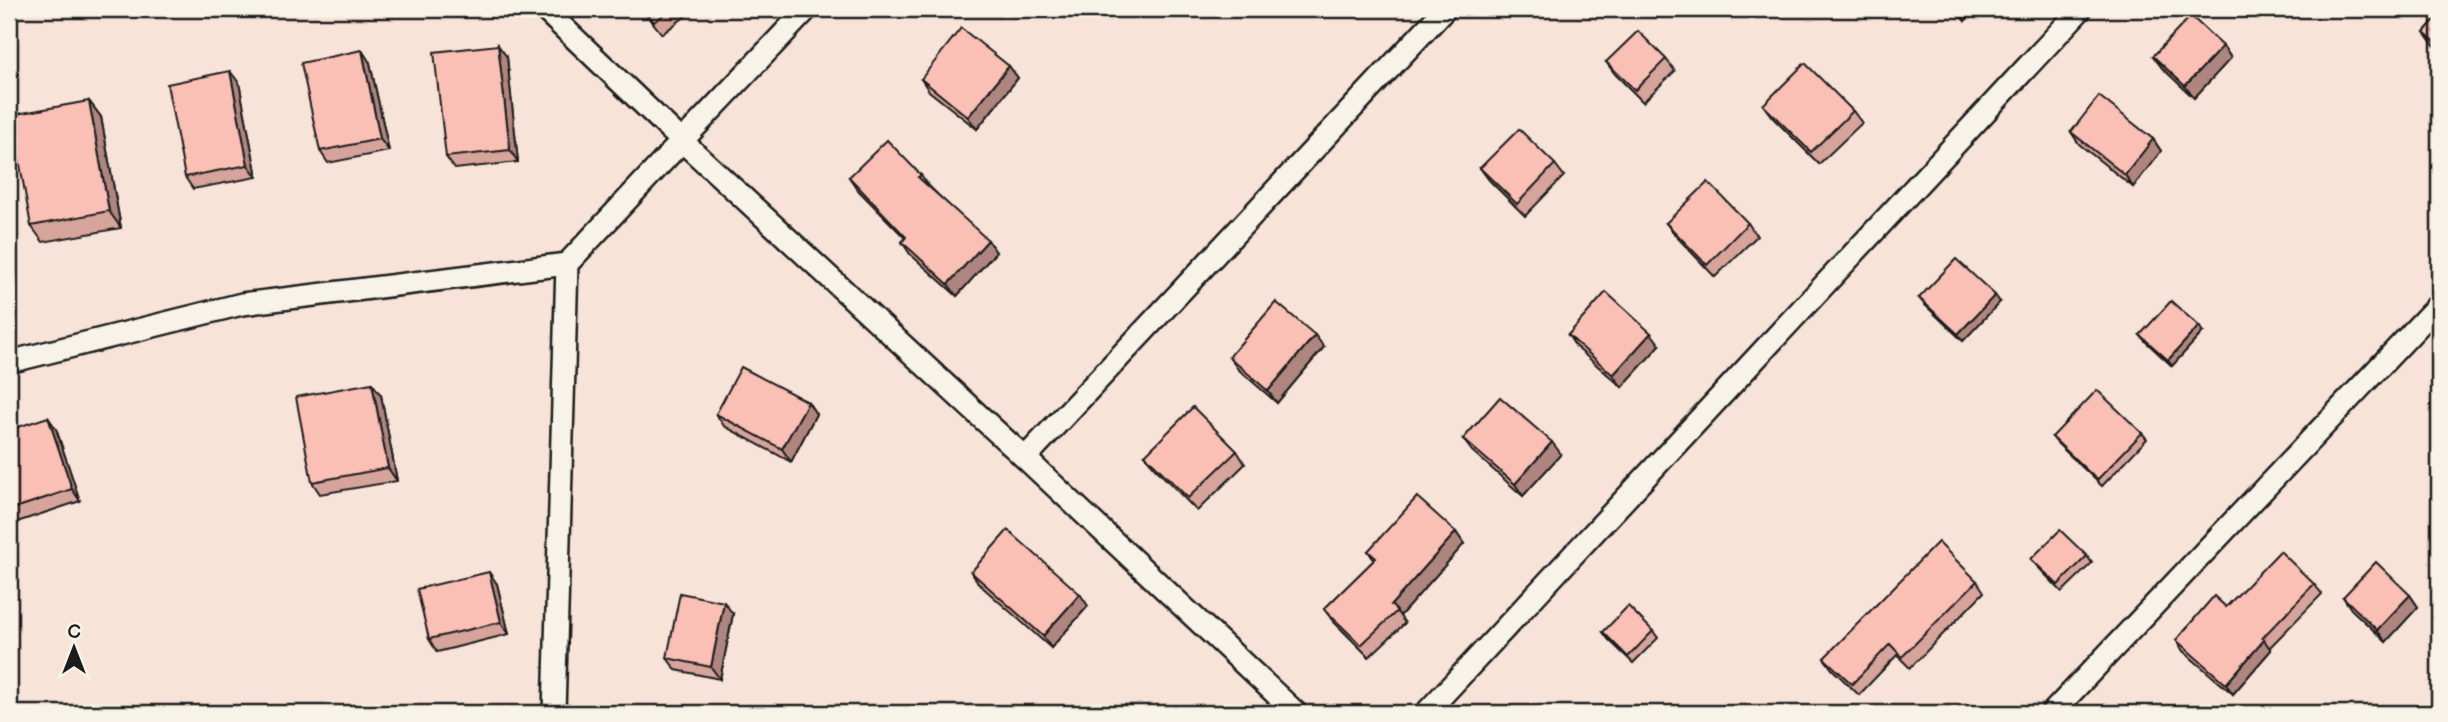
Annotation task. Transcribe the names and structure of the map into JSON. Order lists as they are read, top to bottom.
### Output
{
  "north": "top"
}
